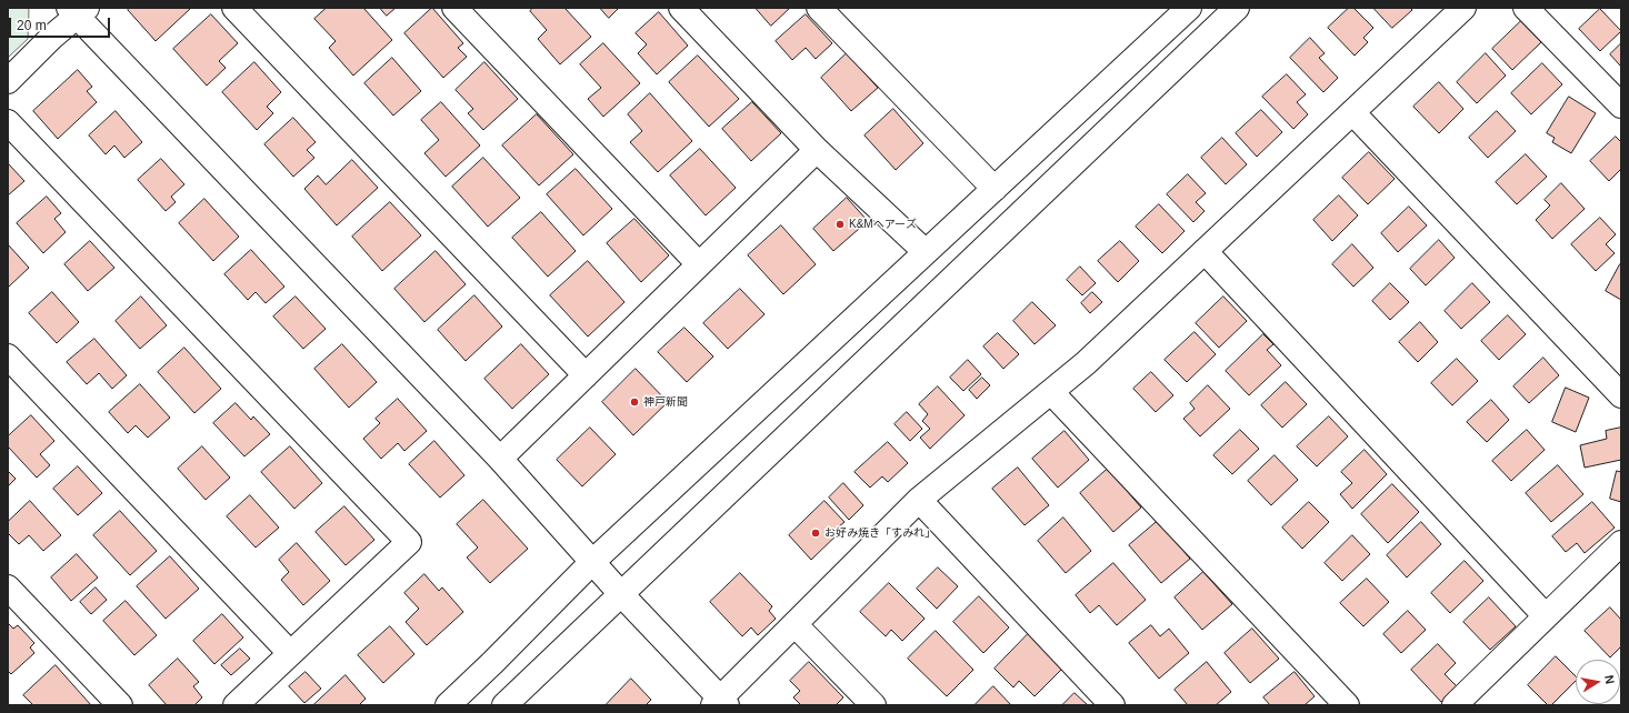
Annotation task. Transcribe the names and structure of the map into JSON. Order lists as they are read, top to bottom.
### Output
{
  "places": ["K&Mヘアーズ", "神戸新聞", "お好み焼き「すみれ」"],
  "scale_bar": "20 m",
  "north": "right"
}
